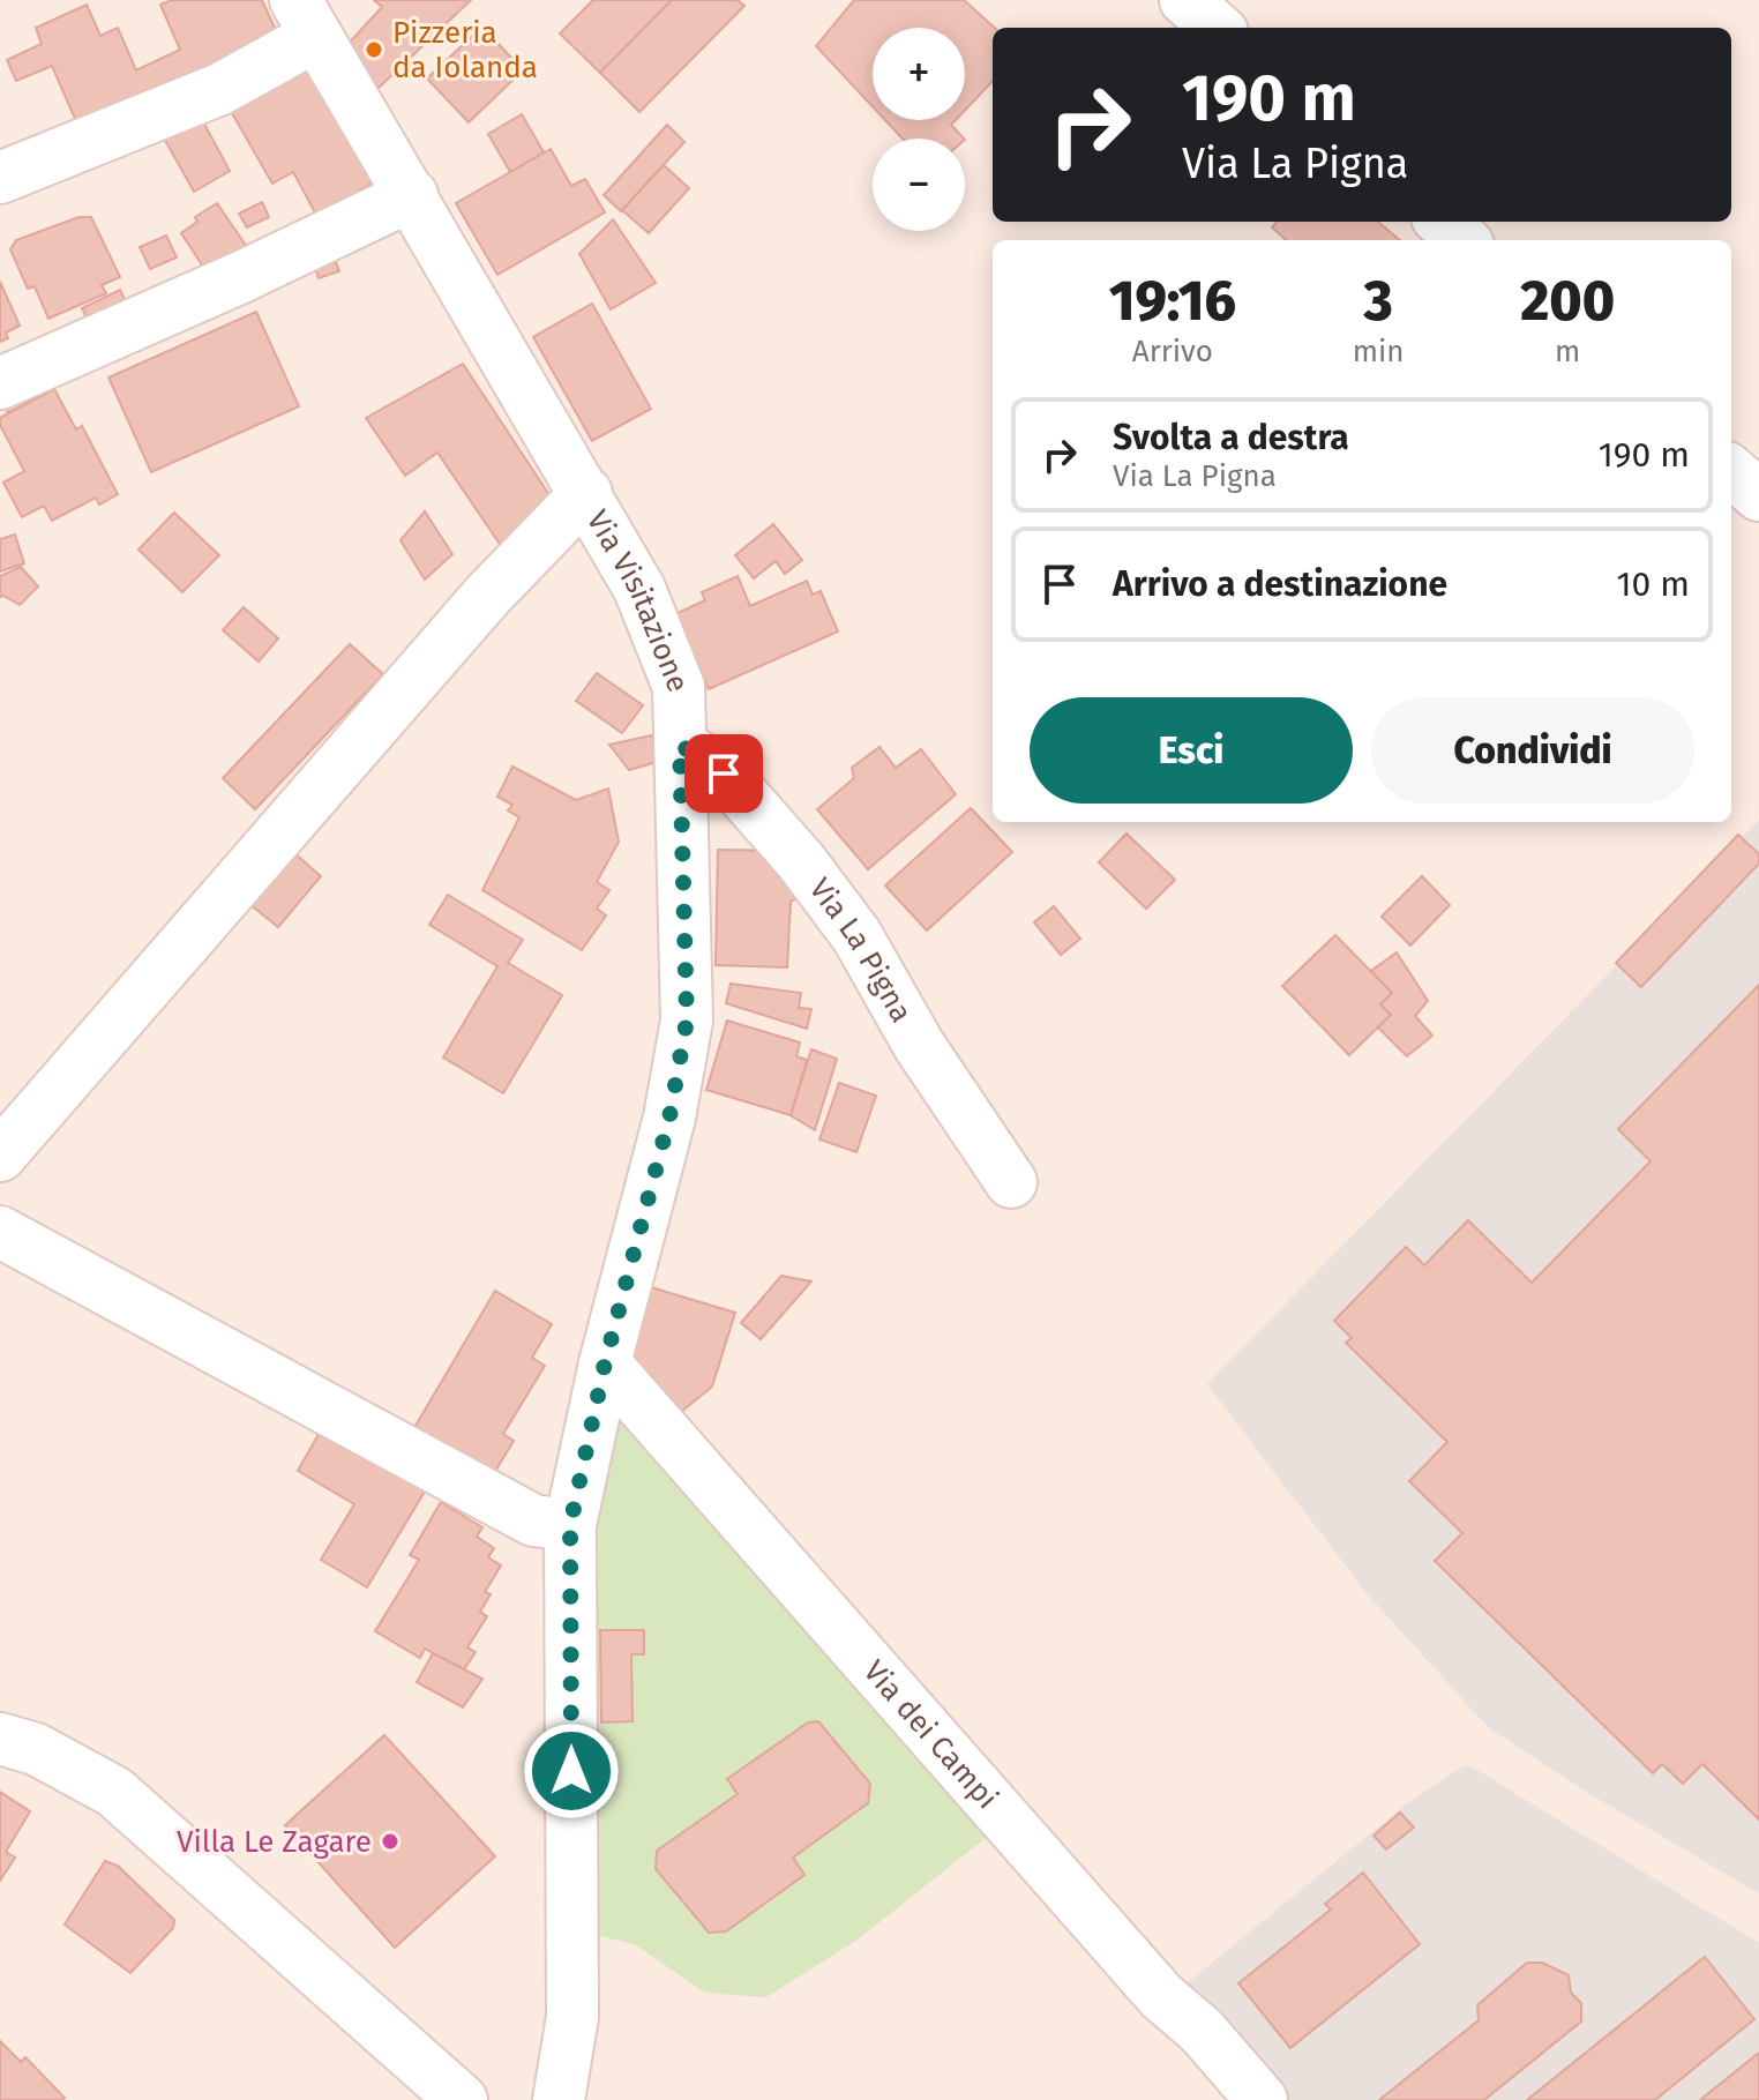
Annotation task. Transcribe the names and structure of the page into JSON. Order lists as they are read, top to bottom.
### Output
{
  "streets": {
    "street": ["Via Visitazione", "Via La Pigna", "Via dei Campi"]
  },
  "crossings": [
    ["Via Visitazione", "Via La Pigna"],
    ["Via Visitazione", "Via dei Campi"]
  ],
  "places": ["Pizzeria da Iolanda", "Villa Le Zagare"],
  "page": {
    "map_buttons": ["+", "−"],
    "turn": ["190 m", "Via La Pigna"],
    "eta": [
      "19:16",
      "Arrivo",
      "3",
      "min",
      "200",
      "m"
    ],
    "list": [
      {
        "name": "Svolta a destra",
        "note": "Via La Pigna",
        "value": "190 m"
      },
      {
        "name": "Arrivo a destinazione",
        "value": "10 m"
      }
    ],
    "buttons": ["Esci", "Condividi"]
  }
}
